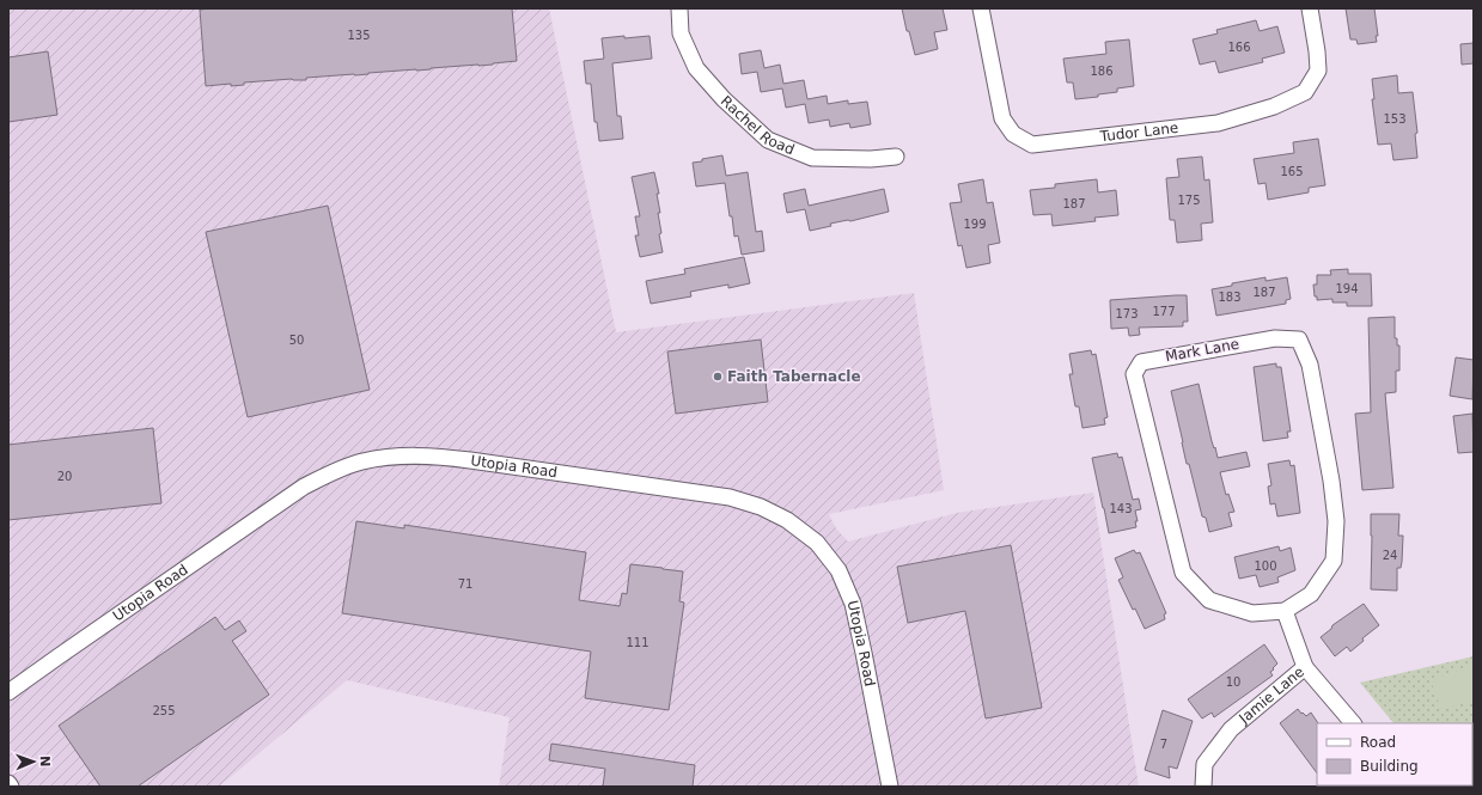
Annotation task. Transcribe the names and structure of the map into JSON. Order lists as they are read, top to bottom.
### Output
{
  "streets": {
    "street": [
      "Rachel Road",
      "Tudor Lane",
      "Mark Lane",
      "Utopia Road",
      "Jamie Lane"
    ]
  },
  "places": ["Faith Tabernacle"],
  "house_numbers": [
    "135",
    "166",
    "186",
    "153",
    "165",
    "175",
    "187",
    "199",
    "194",
    "187",
    "183",
    "177",
    "173",
    "50",
    "20",
    "143",
    "24",
    "100",
    "71",
    "111",
    "10",
    "255",
    "7"
  ],
  "legend": ["Road", "Building"],
  "north": "right"
}
